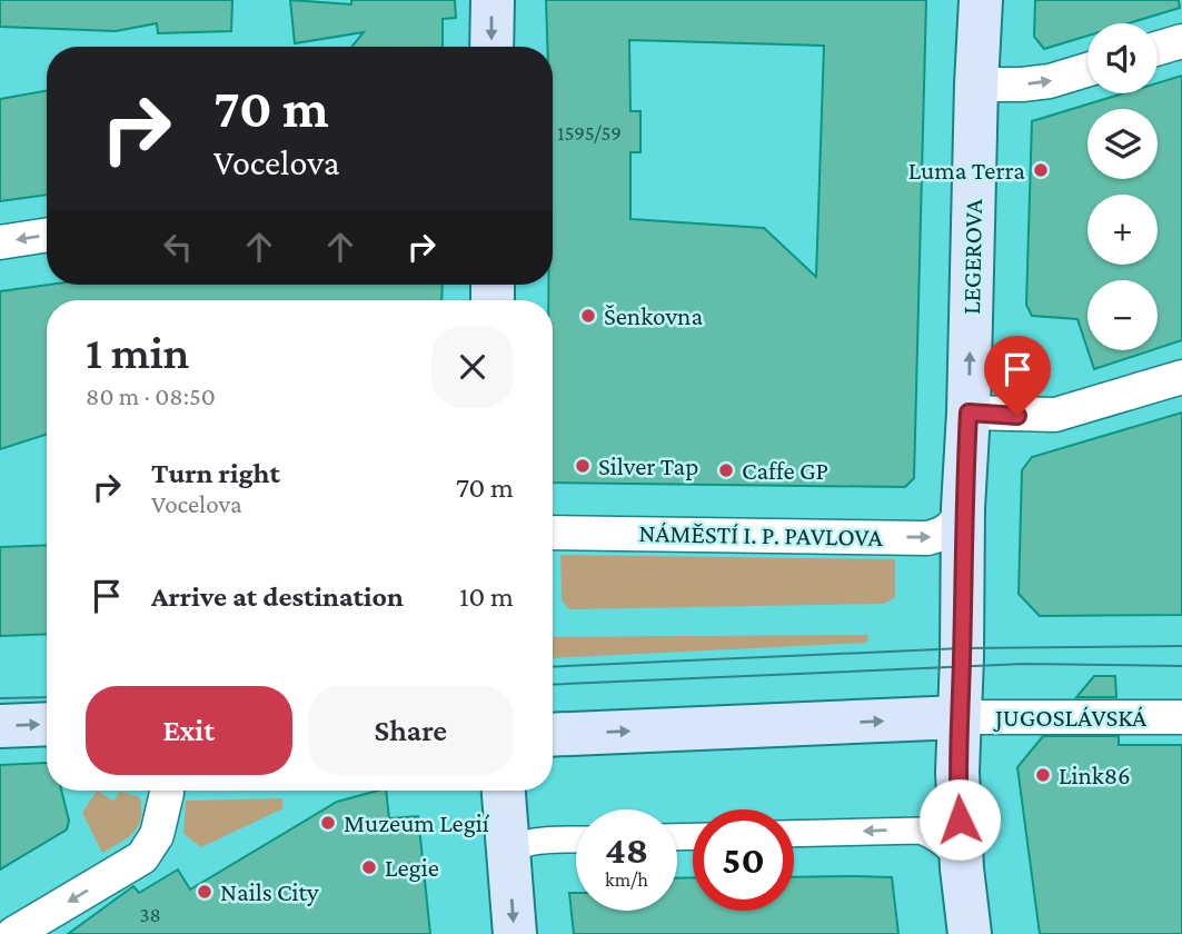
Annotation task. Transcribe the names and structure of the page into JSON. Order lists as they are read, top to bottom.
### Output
{
  "streets": {
    "main road": ["LEGEROVA"],
    "street": ["NÁMĚSTÍ I. P. PAVLOVA", "JUGOSLÁVSKÁ"]
  },
  "crossings": [
    ["LEGEROVA", "NÁMĚSTÍ I. P. PAVLOVA"],
    ["LEGEROVA", "JUGOSLÁVSKÁ"]
  ],
  "one_way": ["LEGEROVA", "NÁMĚSTÍ I. P. PAVLOVA"],
  "places": [
    "Luma Terra",
    "Šenkovna",
    "Silver Tap",
    "Caffe GP",
    "Link86",
    "Muzeum Legií",
    "Legie",
    "Nails City"
  ],
  "house_numbers": ["1595/59", "38"],
  "page": {
    "map_buttons": ["+", "−"],
    "turn": ["70 m", "Vocelova"],
    "heading": ["1 min", "80 m · 08:50"],
    "list": [
      {
        "name": "Turn right",
        "note": "Vocelova",
        "value": "70 m"
      },
      {
        "name": "Arrive at destination",
        "value": "10 m"
      }
    ],
    "buttons": ["Exit", "Share"],
    "speed": "48 km/h",
    "limit": "50"
  }
}
